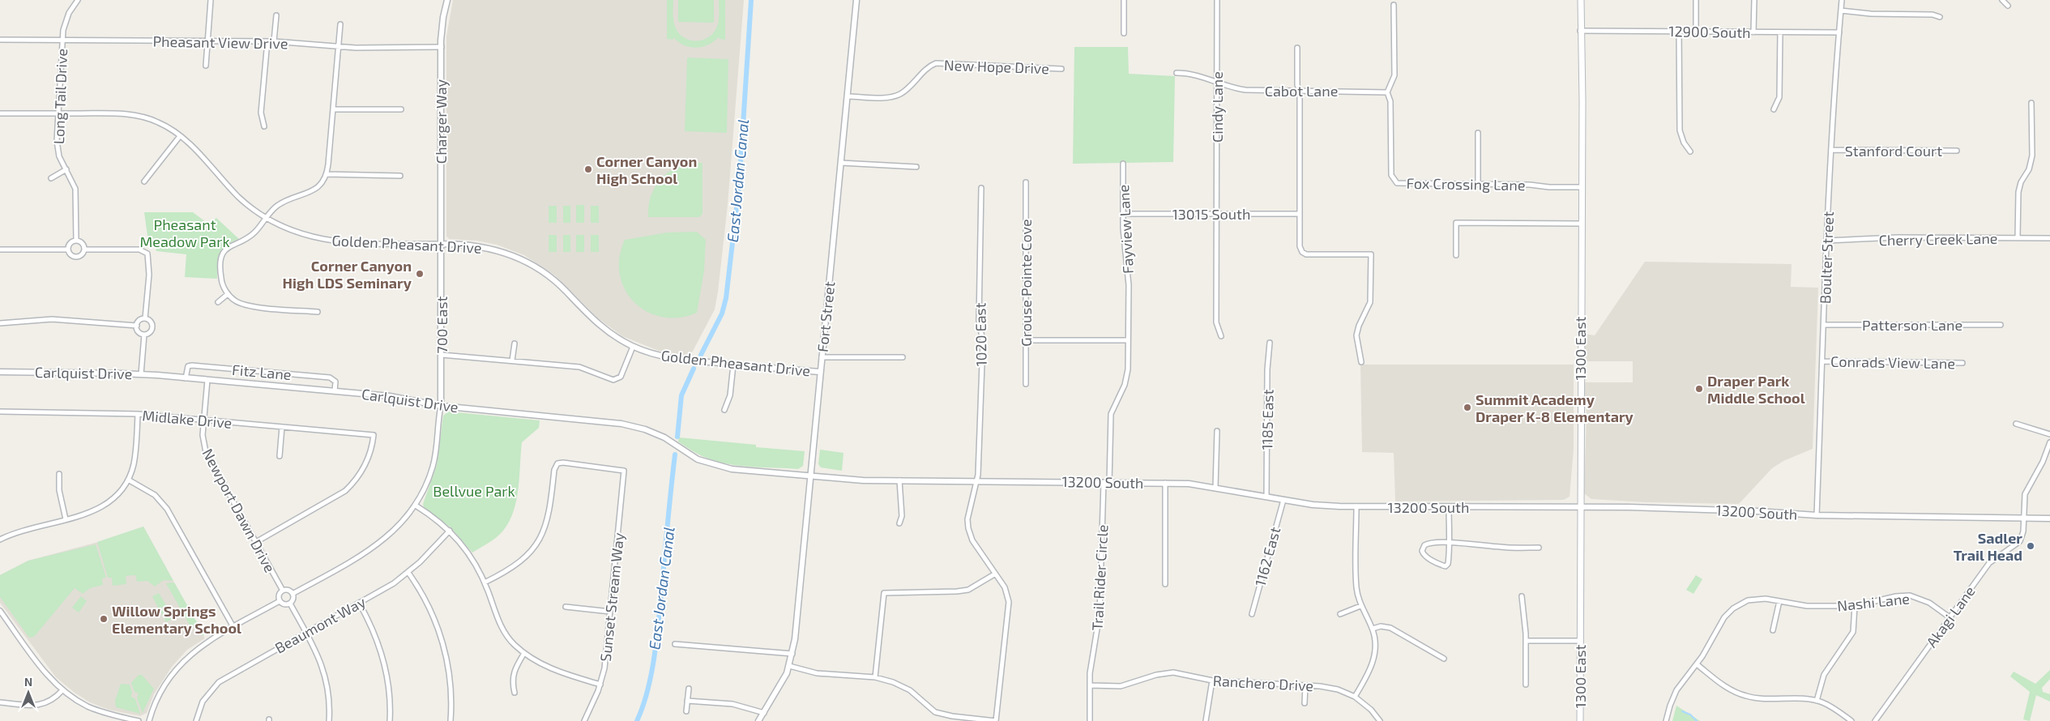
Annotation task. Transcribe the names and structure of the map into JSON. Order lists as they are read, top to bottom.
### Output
{
  "streets": {
    "main road": ["1300 East"],
    "street": [
      "12900 South",
      "Pheasant View Drive",
      "New Hope Drive",
      "Cabot Lane",
      "Long Tail Drive",
      "Cindy Lane",
      "Charger Way",
      "Stanford Court",
      "Fox Crossing Lane",
      "13015 South",
      "Fayview Lane",
      "Cherry Creek Lane",
      "Golden Pheasant Drive",
      "Boulter Street",
      "Grouse Pointe Cove",
      "Fort Street",
      "700 East",
      "Patterson Lane",
      "1020 East",
      "Conrads View Lane",
      "Fitz Lane",
      "Carlquist Drive",
      "Midlake Drive",
      "1185 East",
      "13200 South",
      "Newport Dawn Drive",
      "1162 East",
      "Trail Rider Circle",
      "Sunset Stream Way",
      "Nashi Lane",
      "Akagi Lane",
      "Beaumont Way",
      "Ranchero Drive"
    ]
  },
  "crossings": [
    ["12900 South", "Boulter Street"],
    ["12900 South", "1300 East"],
    ["Pheasant View Drive", "Long Tail Drive"],
    ["Pheasant View Drive", "Charger Way"],
    ["New Hope Drive", "Fort Street"],
    ["Cabot Lane", "Cindy Lane"],
    ["Cabot Lane", "Fox Crossing Lane"],
    ["Long Tail Drive", "Golden Pheasant Drive"],
    ["Cindy Lane", "13015 South"],
    ["Charger Way", "Golden Pheasant Drive"],
    ["Charger Way", "700 East"],
    ["Stanford Court", "Boulter Street"],
    ["Fox Crossing Lane", "1300 East"],
    ["13015 South", "Fayview Lane"],
    ["Fayview Lane", "13200 South"],
    ["Cherry Creek Lane", "Boulter Street"],
    ["Golden Pheasant Drive", "Fort Street"],
    ["Golden Pheasant Drive", "700 East"],
    ["Boulter Street", "Patterson Lane"],
    ["Boulter Street", "Conrads View Lane"],
    ["Boulter Street", "13200 South"],
    ["Fort Street", "Carlquist Drive"],
    ["Fort Street", "13200 South"],
    ["700 East", "Carlquist Drive"],
    ["1020 East", "13200 South"],
    ["1300 East", "13200 South"],
    ["Fitz Lane", "Carlquist Drive"],
    ["Carlquist Drive", "13200 South"],
    ["Carlquist Drive", "Newport Dawn Drive"],
    ["Midlake Drive", "Newport Dawn Drive"],
    ["1185 East", "13200 South"],
    ["13200 South", "1162 East"],
    ["13200 South", "Trail Rider Circle"],
    ["13200 South", "Akagi Lane"],
    ["Trail Rider Circle", "Ranchero Drive"],
    ["Nashi Lane", "Akagi Lane"]
  ],
  "water": ["East Jordan Canal"],
  "parks": ["Pheasant Meadow Park", "Bellvue Park"],
  "places": [
    "Corner Canyon High School",
    "Corner Canyon High LDS Seminary",
    "Draper Park Middle School",
    "Summit Academy Draper K-8 Elementary",
    "Sadler Trail Head",
    "Willow Springs Elementary School"
  ],
  "north": "top"
}
